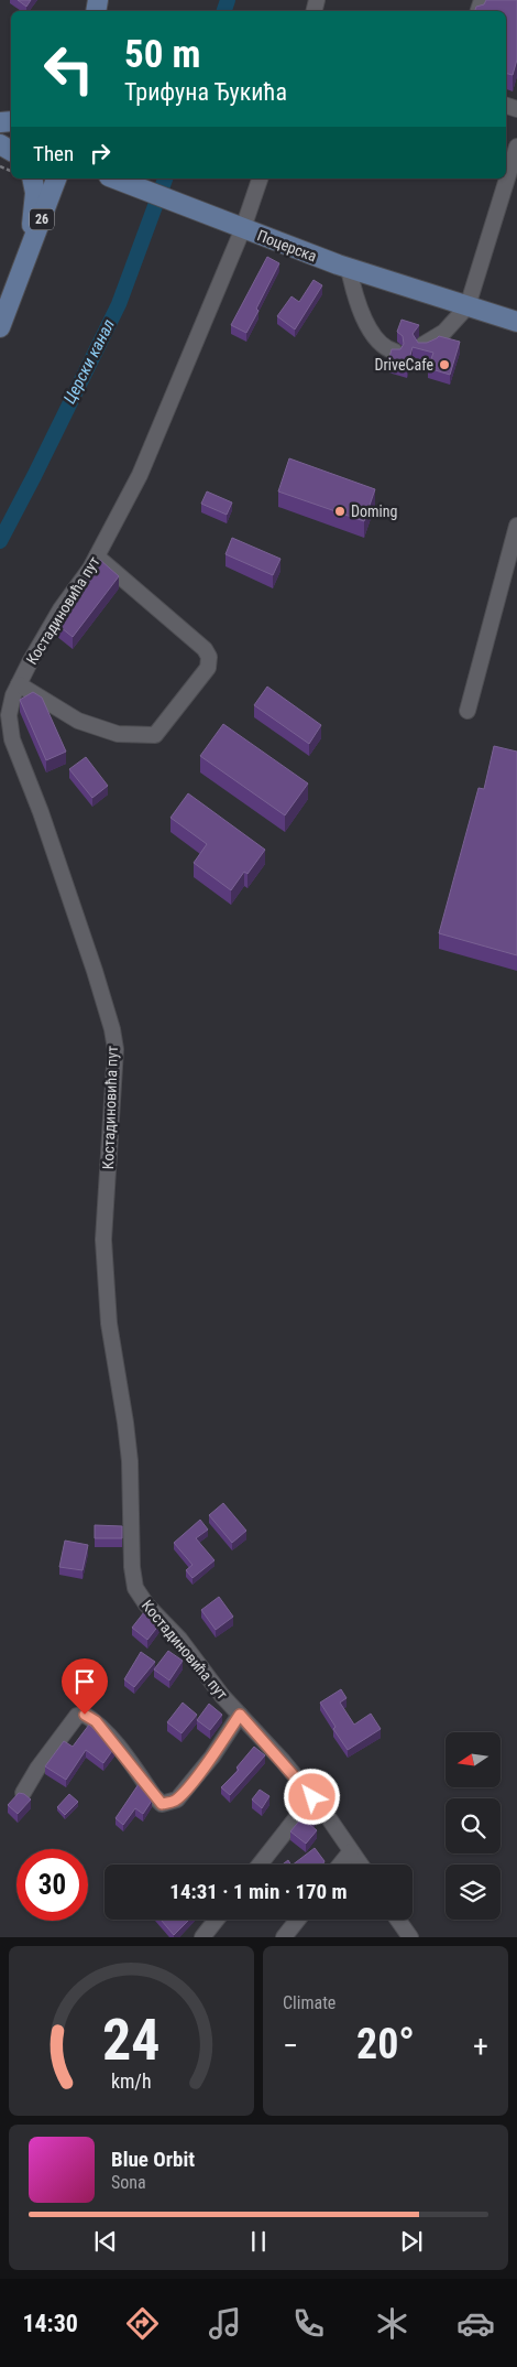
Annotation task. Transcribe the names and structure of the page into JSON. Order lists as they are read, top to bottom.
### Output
{
  "streets": {
    "main road": ["26", "Поцерска"],
    "street": ["Костадиновића пут"]
  },
  "crossings": [
    ["Поцерска", "Костадиновића пут"]
  ],
  "water": ["Церски канал"],
  "places": ["DriveCafe", "Doming"],
  "north": "left",
  "page": {
    "turn": ["50 m", "Трифуна Ђукића"],
    "then": "Then",
    "limit": "30",
    "trip": "14:31 · 1 min · 170 m",
    "tile": "Climate",
    "heat": ["−", "20°", "+"],
    "song": ["Blue Orbit", "Sona"],
    "tabs": "14:30",
    "gauge": ["24", "km/h"]
  }
}
